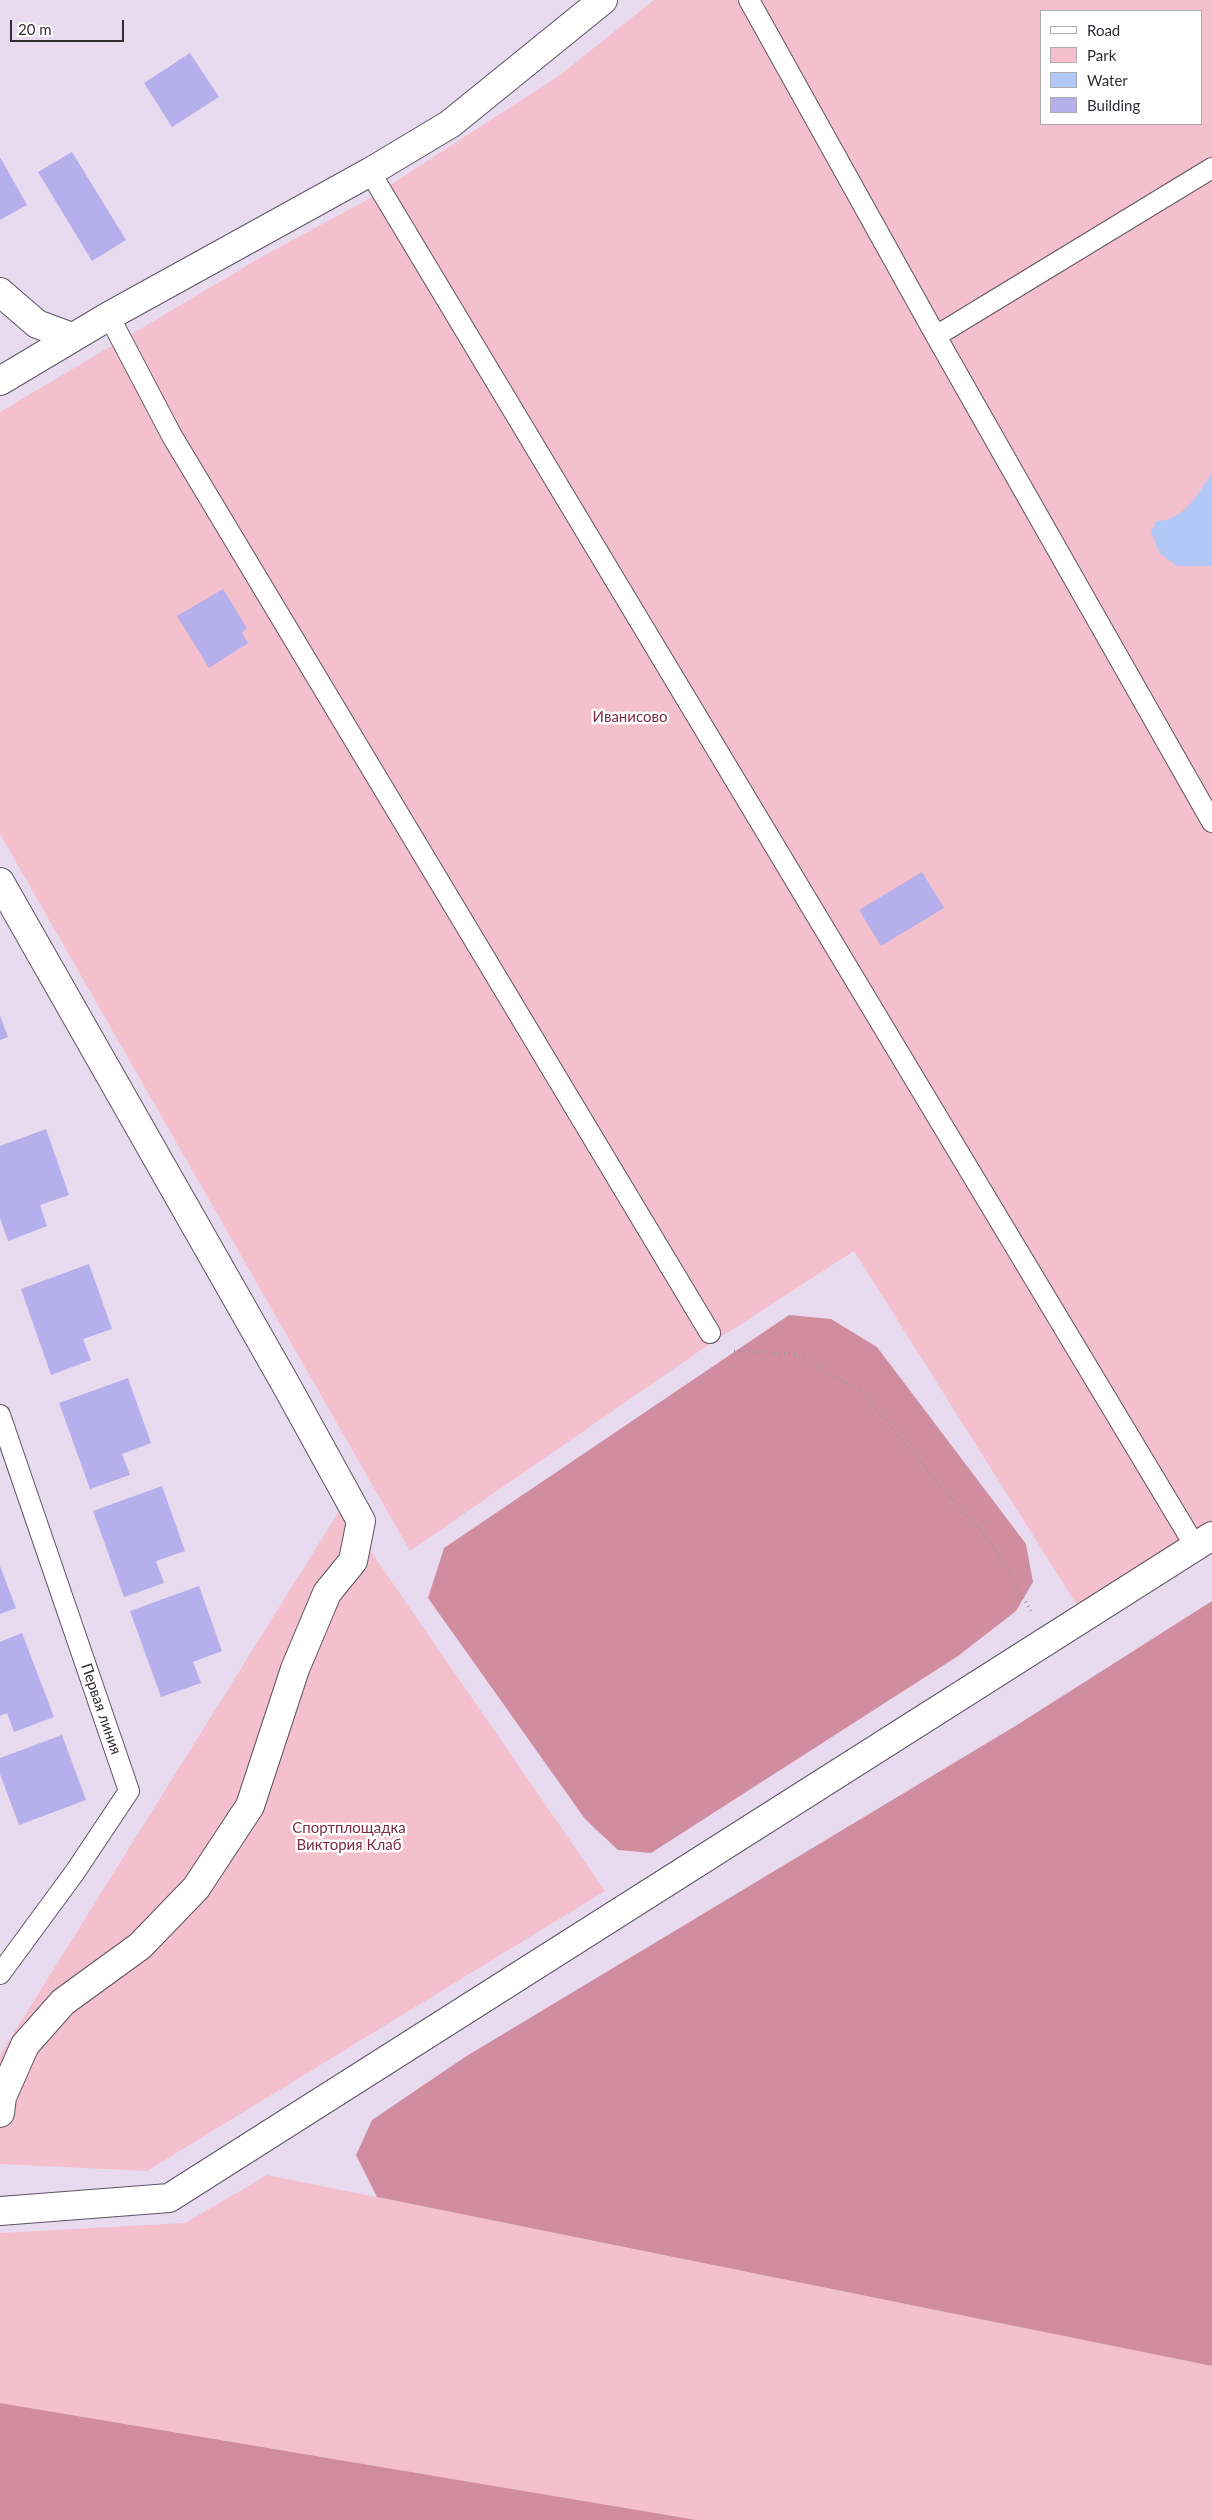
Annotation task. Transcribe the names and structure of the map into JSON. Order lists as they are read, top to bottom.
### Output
{
  "streets": {
    "lane": ["Первая линия"]
  },
  "parks": ["Иванисово", "Спортплощадка Виктория Клаб"],
  "legend": [
    "Road",
    "Park",
    "Water",
    "Building"
  ],
  "scale_bar": "20 m"
}
